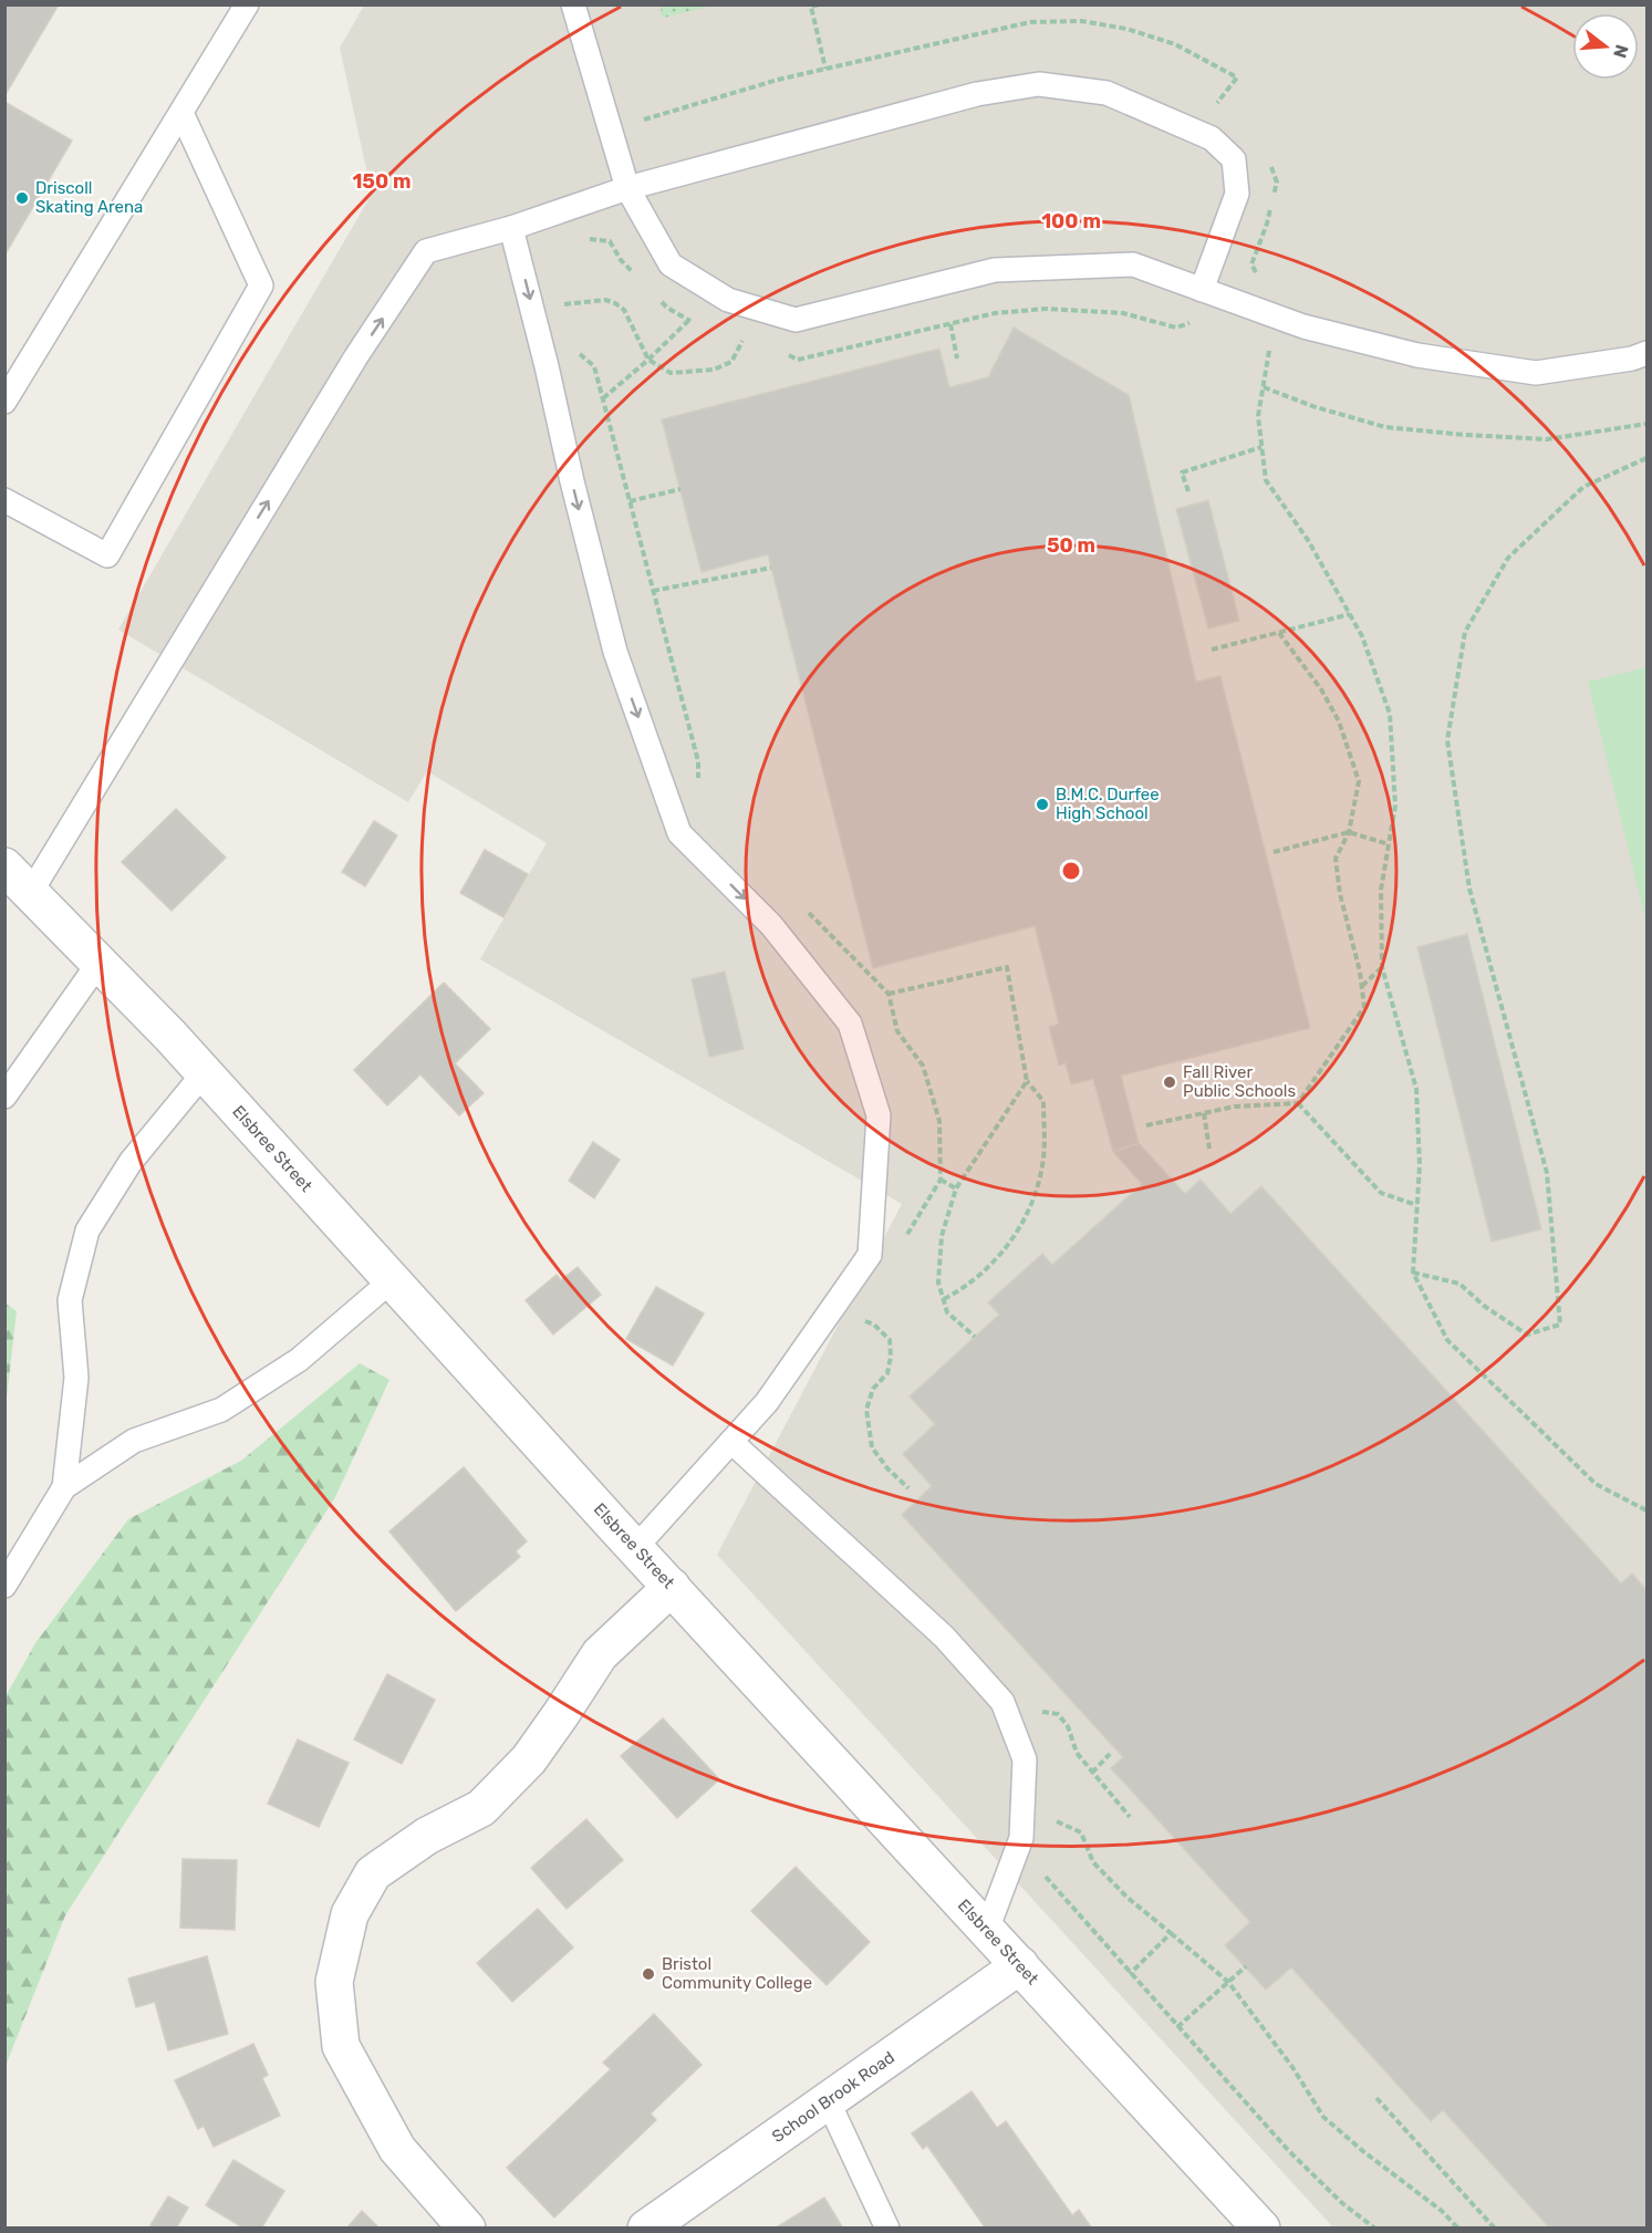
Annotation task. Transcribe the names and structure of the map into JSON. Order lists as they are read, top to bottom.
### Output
{
  "streets": {
    "street": ["Elsbree Street", "School Brook Road"]
  },
  "crossings": [
    ["Elsbree Street", "School Brook Road"]
  ],
  "places": [
    "Driscoll Skating Arena",
    "B.M.C. Durfee High School",
    "Fall River Public Schools",
    "Bristol Community College"
  ],
  "north": "right",
  "rings": ["150 m", "100 m", "50 m"]
}
